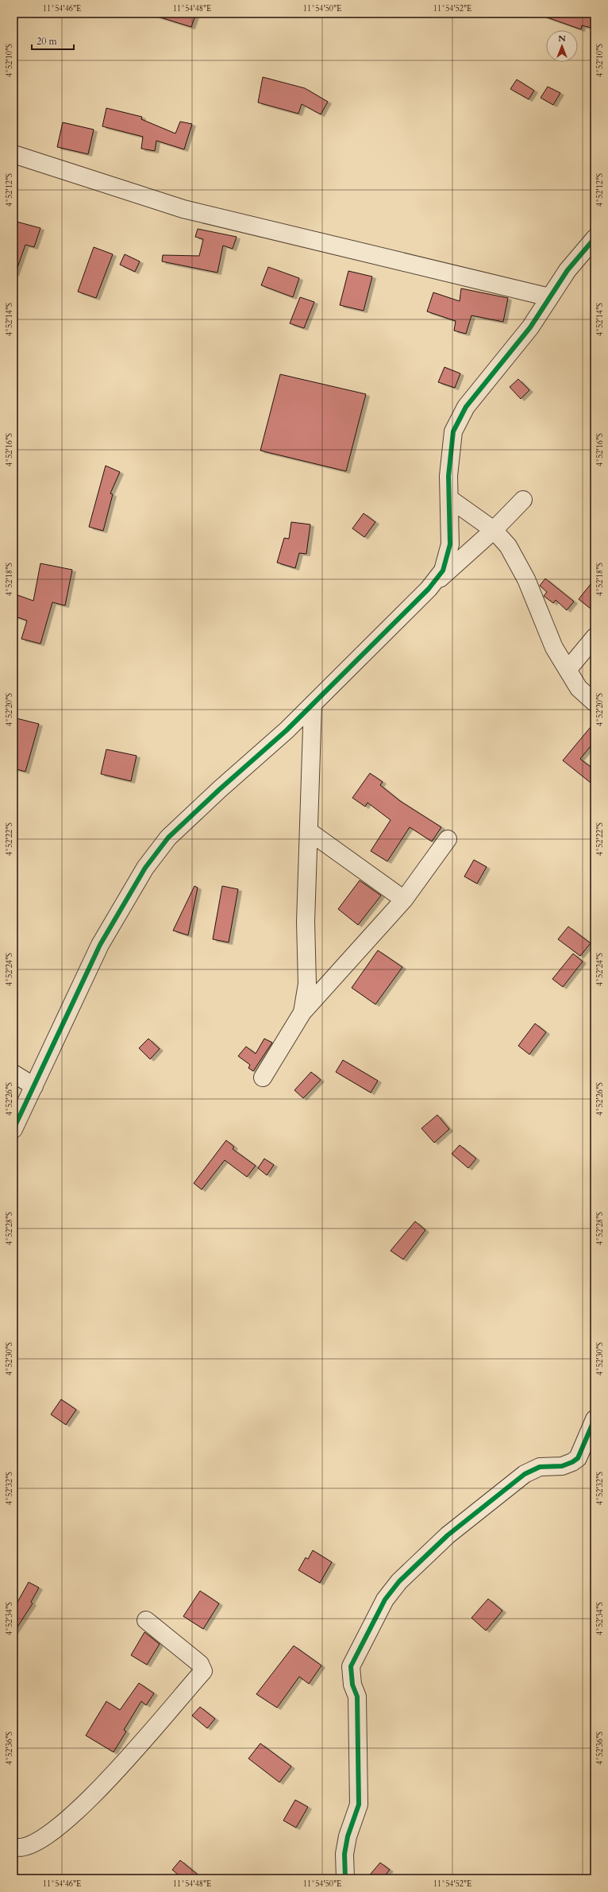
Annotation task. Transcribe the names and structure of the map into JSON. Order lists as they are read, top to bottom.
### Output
{
  "scale_bar": "20 m",
  "north": "top",
  "coordinates": [
    "11°54'46\"E",
    "11°54'48\"E",
    "11°54'50\"E",
    "11°54'52\"E",
    "4°52'10\"S",
    "4°52'12\"S",
    "4°52'14\"S",
    "4°52'16\"S",
    "4°52'18\"S",
    "4°52'20\"S",
    "4°52'22\"S",
    "4°52'24\"S",
    "4°52'26\"S",
    "4°52'28\"S",
    "4°52'30\"S",
    "4°52'32\"S",
    "4°52'34\"S",
    "4°52'36\"S"
  ]
}
